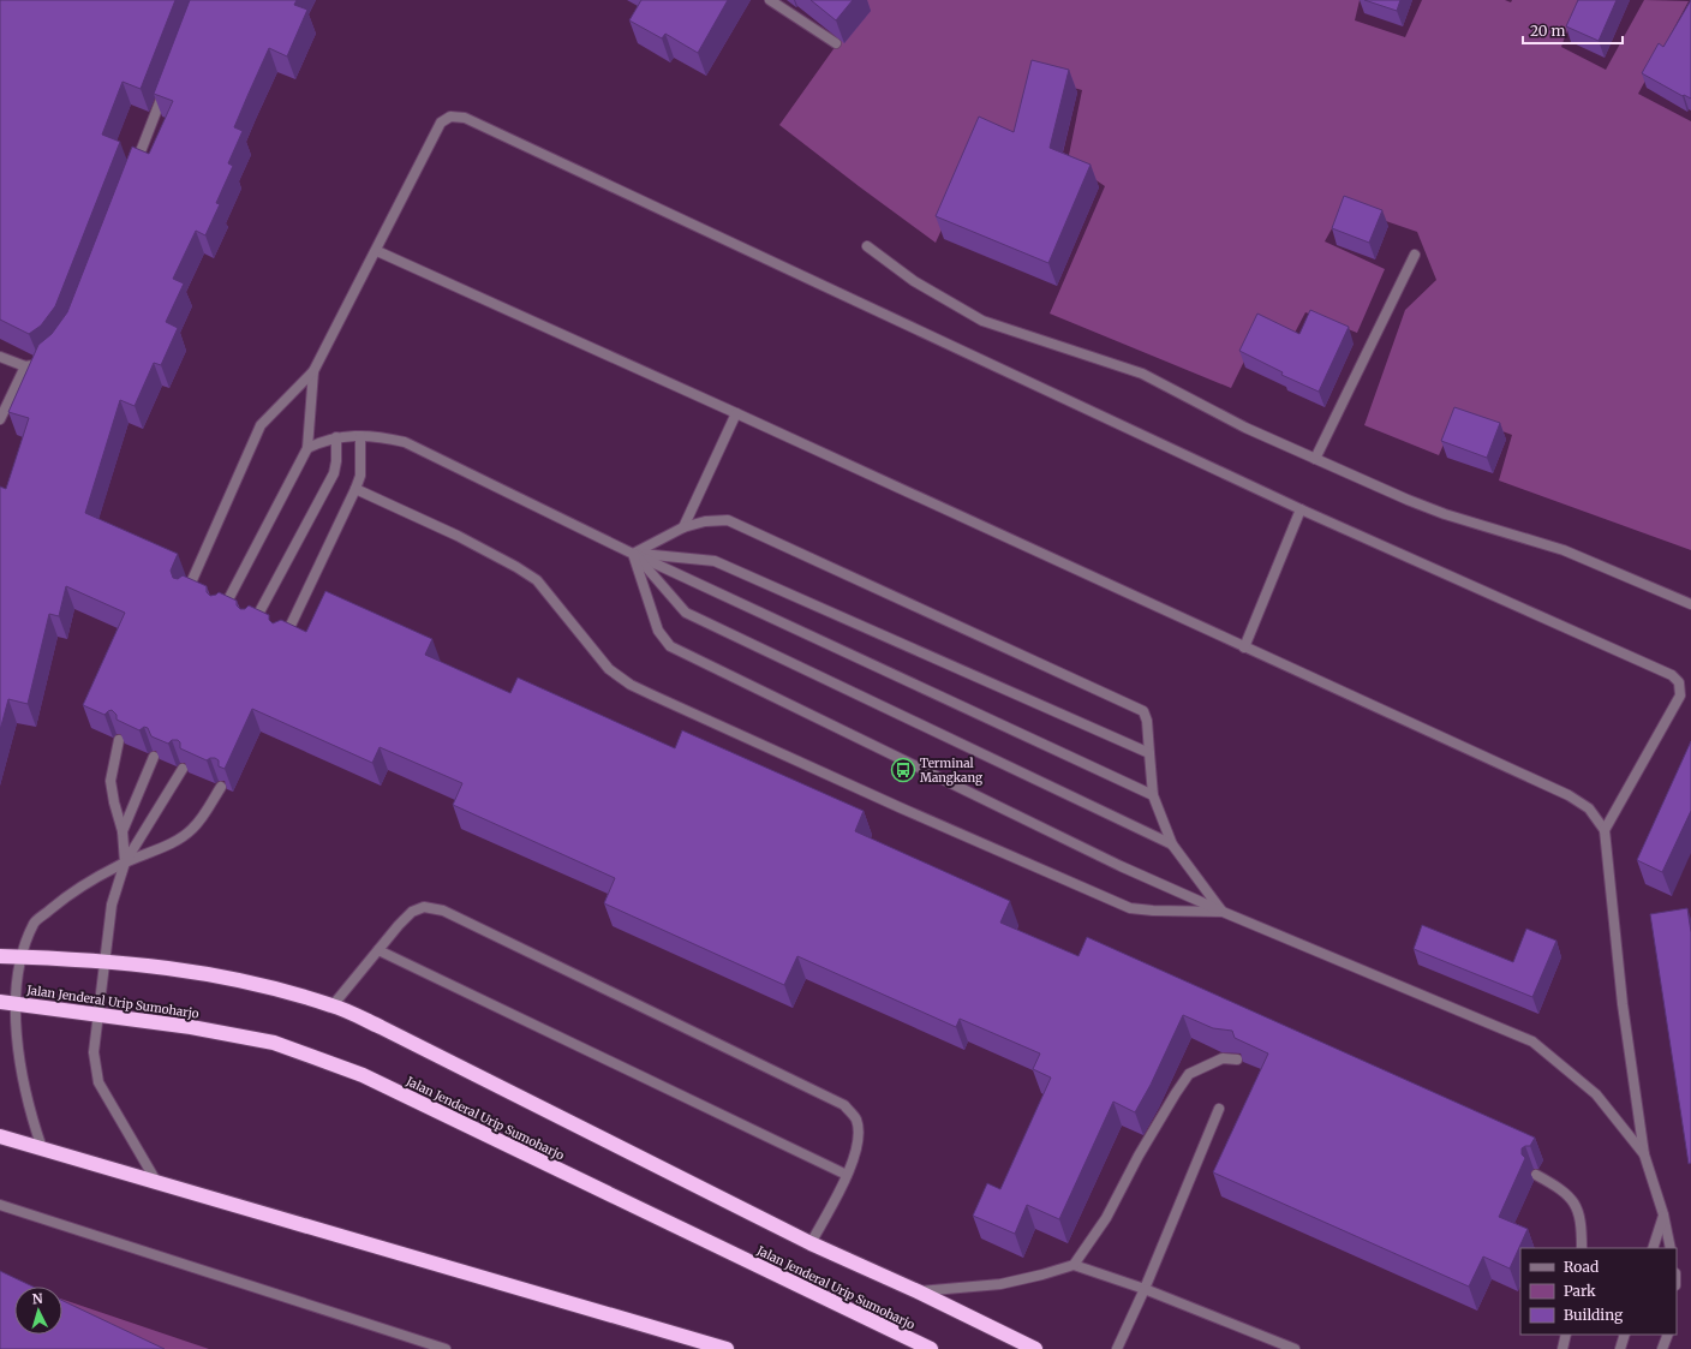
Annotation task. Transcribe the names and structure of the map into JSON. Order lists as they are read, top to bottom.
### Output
{
  "streets": {
    "highway": ["Jalan Jenderal Urip Sumoharjo"]
  },
  "places": {
    "bus stop": ["Terminal Mangkang"]
  },
  "legend": ["Road", "Park", "Building"],
  "scale_bar": "20 m",
  "north": "top"
}
